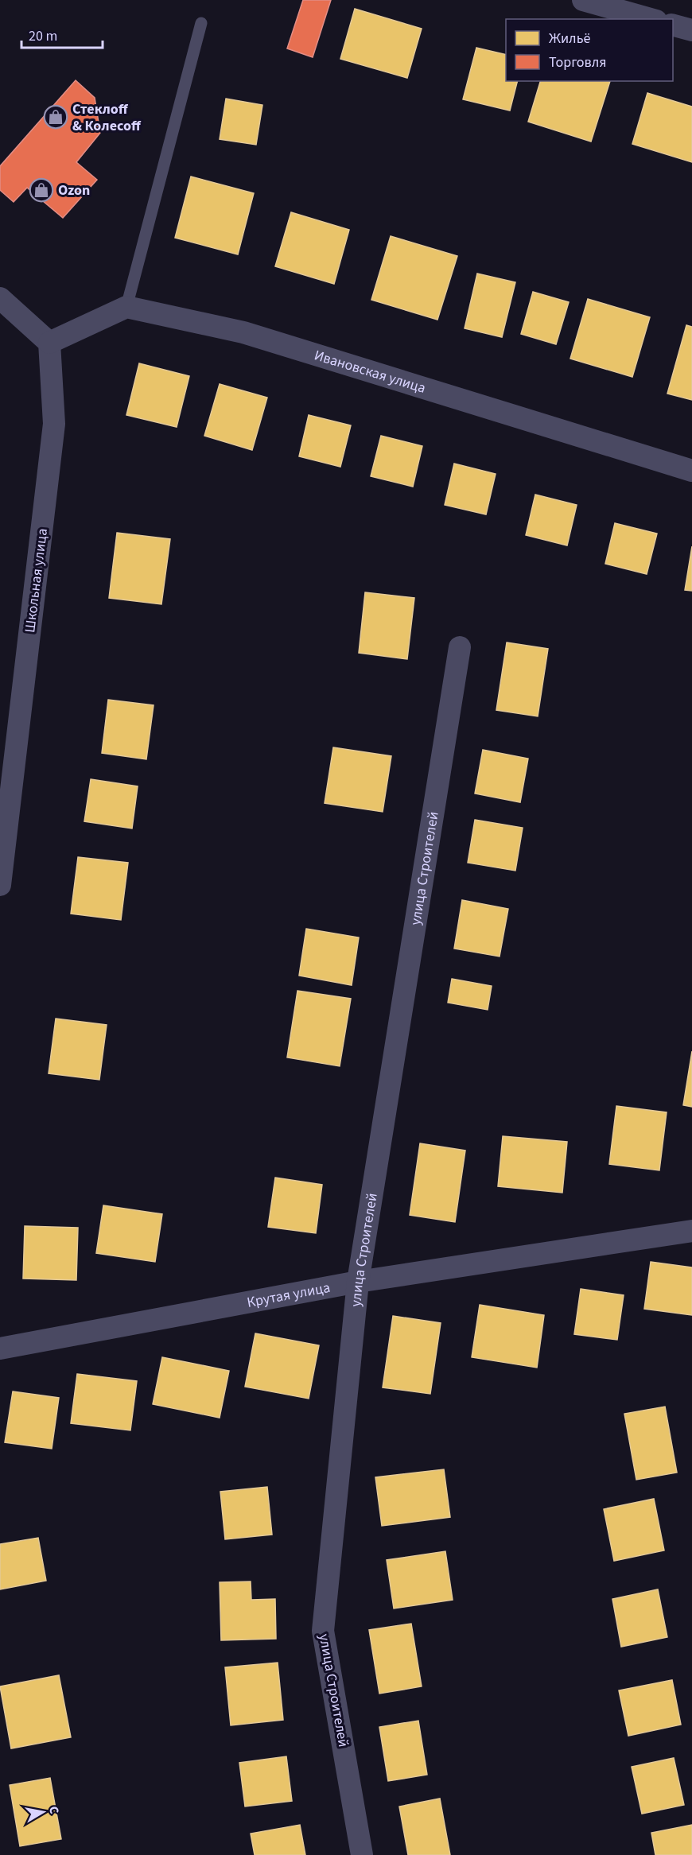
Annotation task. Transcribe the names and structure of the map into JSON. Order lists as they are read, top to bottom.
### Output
{
  "streets": {
    "street": [
      "Ивановская улица",
      "Школьная улица",
      "улица Строителей",
      "Крутая улица"
    ]
  },
  "crossings": [
    ["улица Строителей", "Крутая улица"]
  ],
  "places": {
    "shop": ["Стеклоff & Колесоff", "Ozon"]
  },
  "legend": ["Жильё", "Торговля"],
  "scale_bar": "20 m",
  "north": "right"
}
